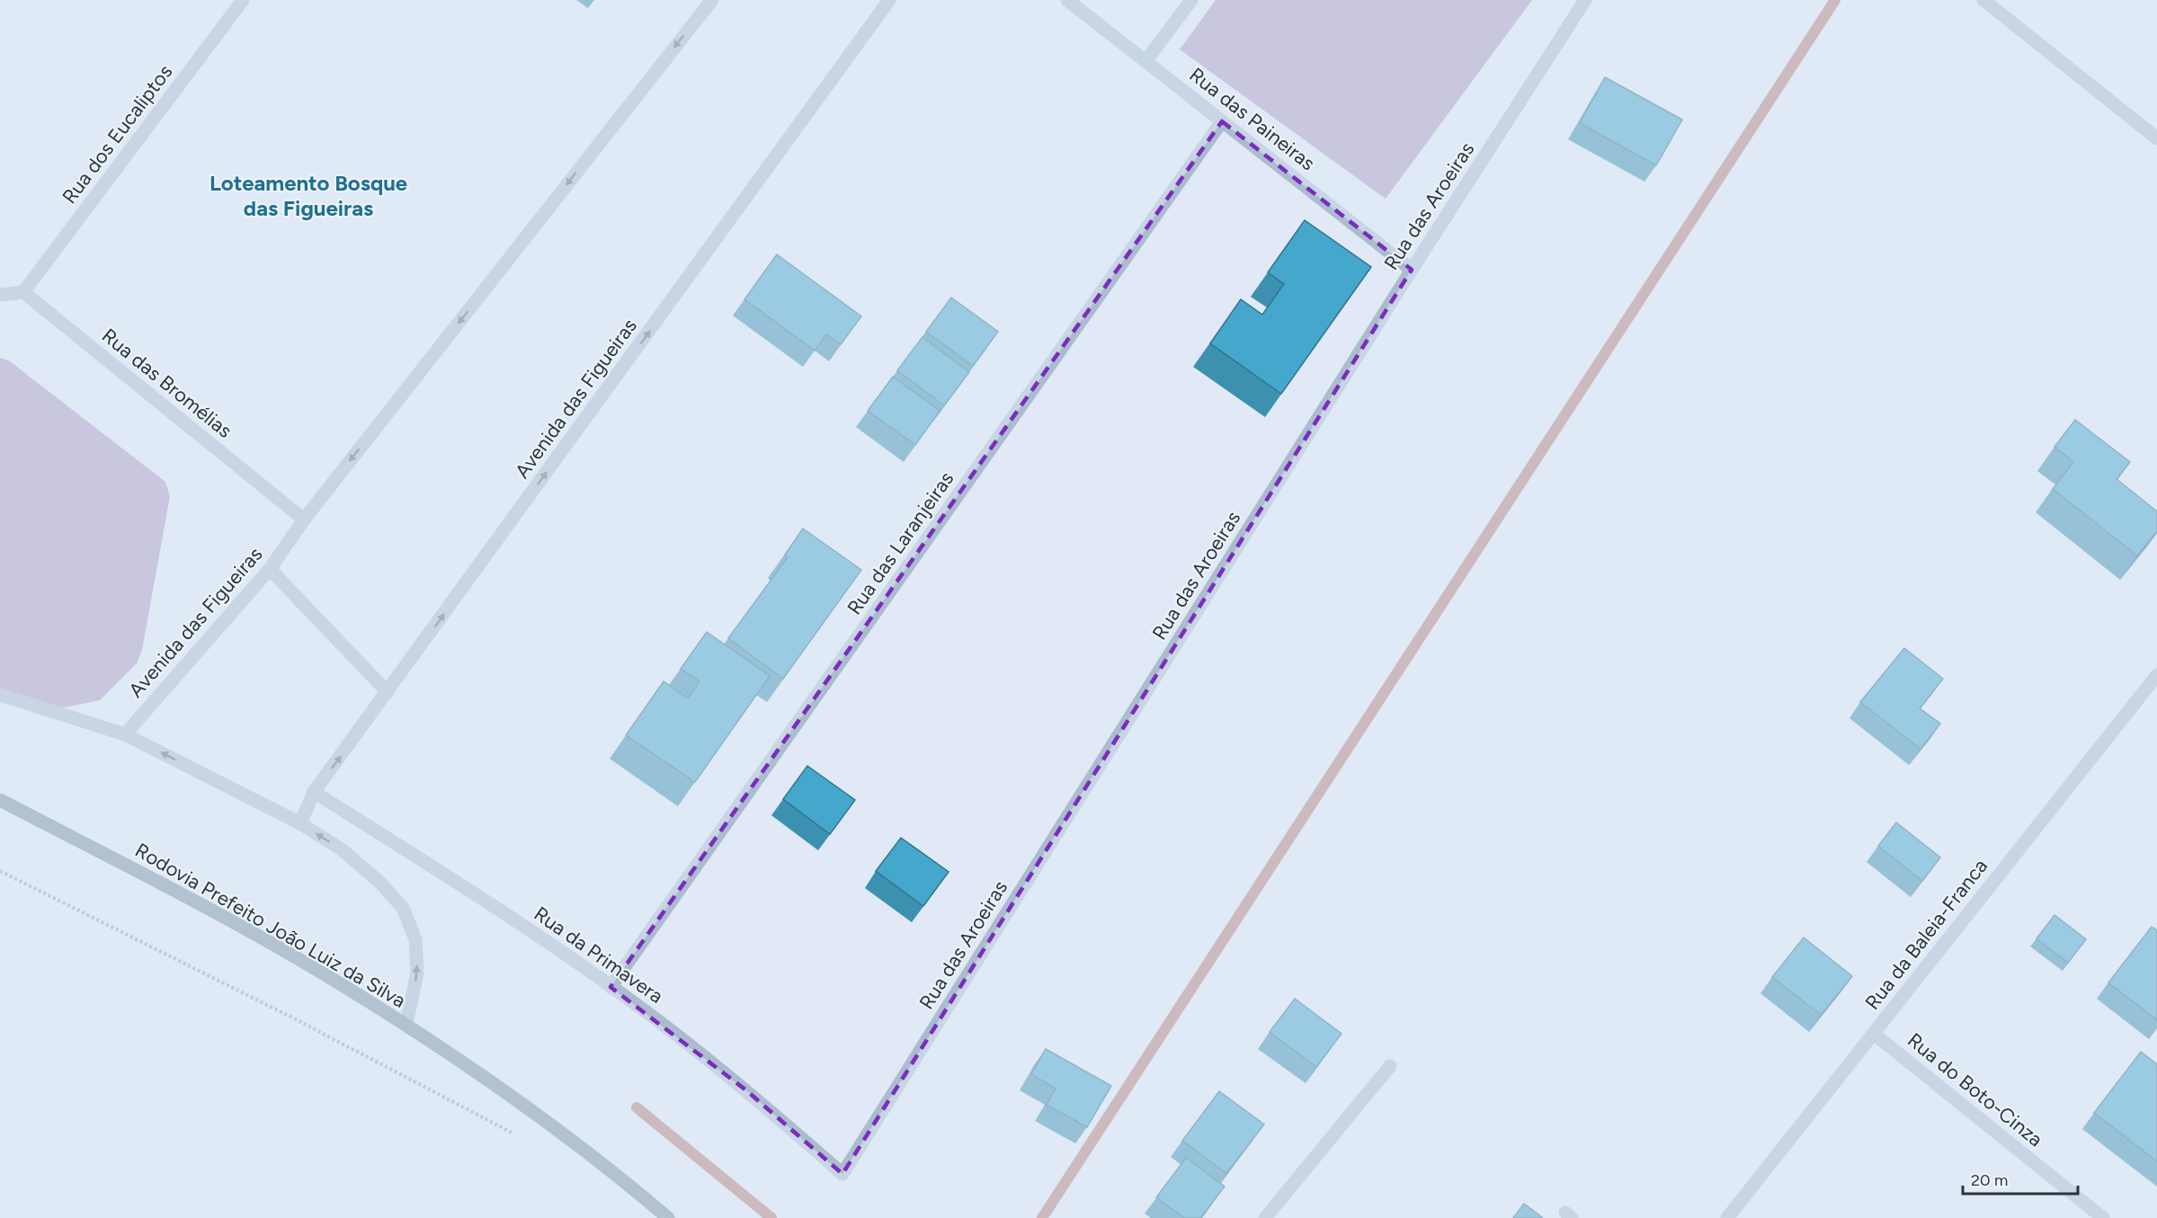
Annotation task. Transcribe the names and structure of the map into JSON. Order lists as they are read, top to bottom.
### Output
{
  "streets": {
    "main road": ["Rodovia Prefeito João Luiz da Silva"],
    "street": [
      "Rua das Paineiras",
      "Rua dos Eucaliptos",
      "Rua das Aroeiras",
      "Rua das Bromélias",
      "Avenida das Figueiras",
      "Rua das Laranjeiras",
      "Rua da Baleia-Franca",
      "Rua da Primavera",
      "Rua do Boto-Cinza"
    ]
  },
  "crossings": [
    ["Rua das Paineiras", "Rua das Aroeiras"],
    ["Rua das Paineiras", "Rua das Laranjeiras"],
    ["Rua dos Eucaliptos", "Rua das Bromélias"],
    ["Rua das Aroeiras", "Rua da Primavera"],
    ["Rua das Bromélias", "Avenida das Figueiras"],
    ["Avenida das Figueiras", "Rua da Primavera"],
    ["Rua das Laranjeiras", "Rua da Primavera"],
    ["Rua da Baleia-Franca", "Rua do Boto-Cinza"]
  ],
  "districts": ["Loteamento Bosque das Figueiras"],
  "scale_bar": "20 m"
}
